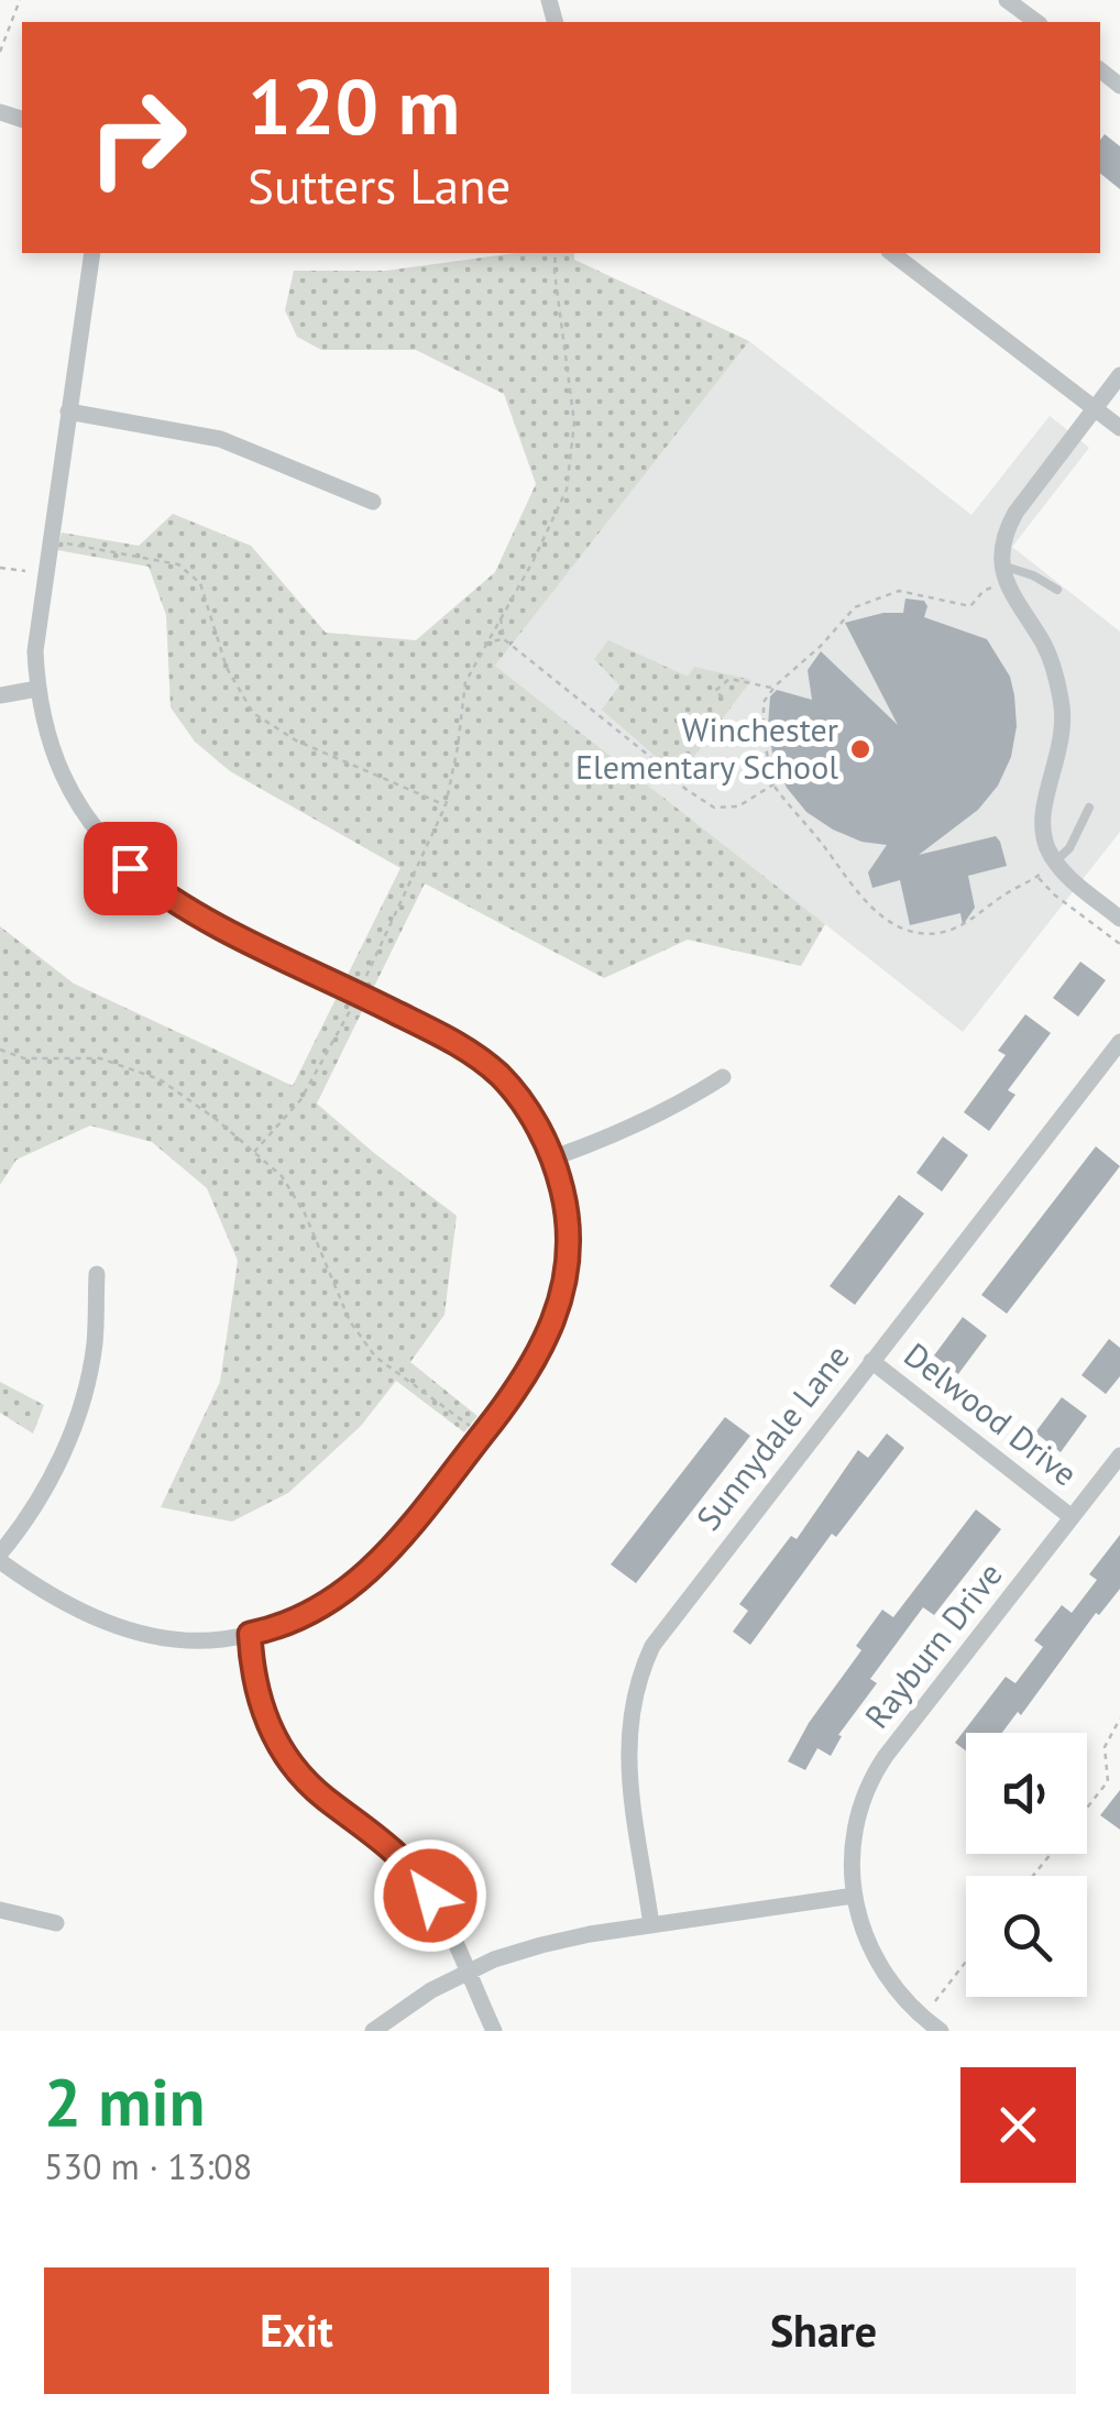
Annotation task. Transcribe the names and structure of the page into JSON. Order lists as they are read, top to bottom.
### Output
{
  "streets": {
    "street": ["Delwood Drive", "Sunnydale Lane", "Rayburn Drive"]
  },
  "crossings": [
    ["Delwood Drive", "Sunnydale Lane"],
    ["Delwood Drive", "Rayburn Drive"]
  ],
  "places": ["Winchester Elementary School"],
  "page": {
    "turn": ["120 m", "Sutters Lane"],
    "heading": ["2 min", "530 m · 13:08"],
    "buttons": ["Exit", "Share"]
  }
}
